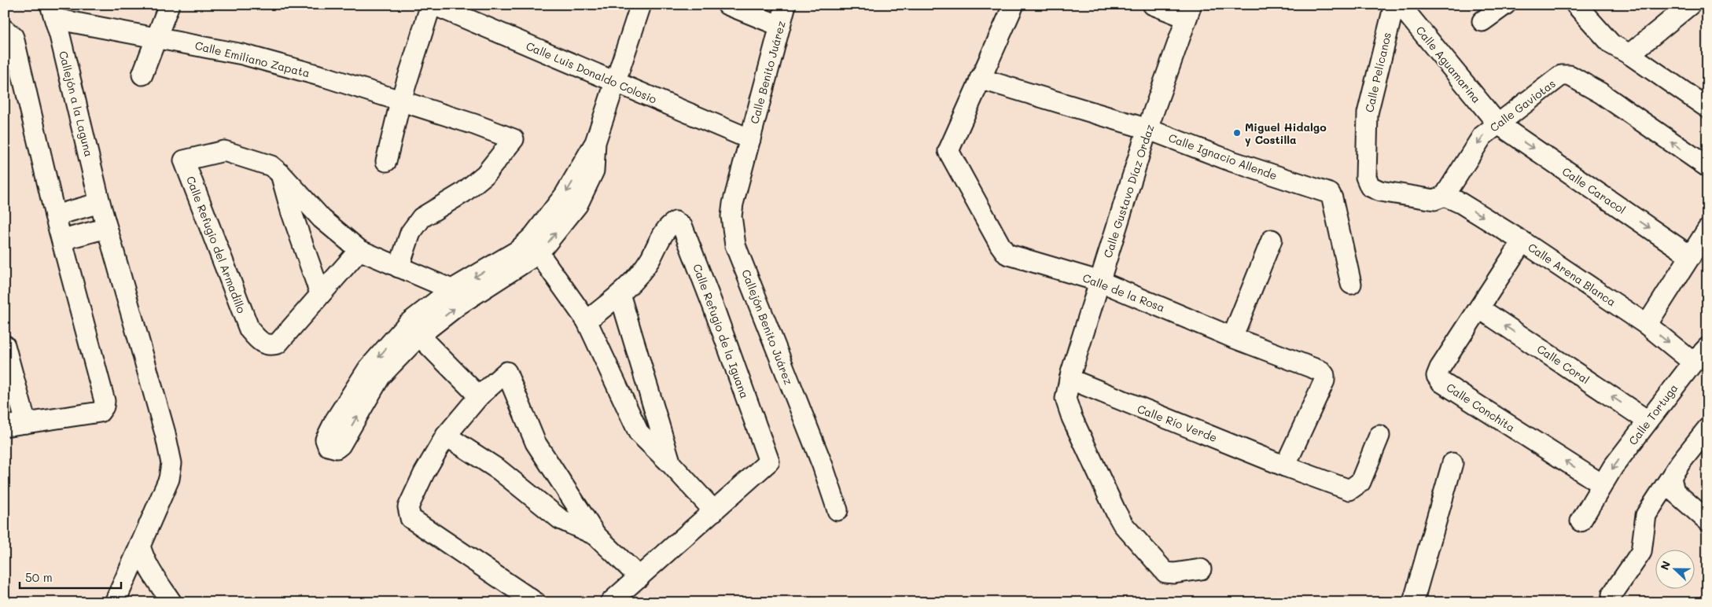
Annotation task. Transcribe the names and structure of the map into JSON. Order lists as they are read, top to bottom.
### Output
{
  "streets": {
    "street": [
      "Calle Emiliano Zapata",
      "Calle Aguamarina",
      "Calle Luis Donaldo Colosio",
      "Calle Benito Juárez",
      "Calle Pelícanos",
      "Callejón a la Laguna",
      "Calle Gaviotas",
      "Calle Ignacio Allende",
      "Calle Caracol",
      "Calle Gustavo Díaz Ordaz",
      "Calle Refugio del Armadillo",
      "Calle Arena Blanca",
      "Calle de la Rosa",
      "Callejón Benito Juárez",
      "Calle Refugio de la Iguana",
      "Calle Coral",
      "Calle Conchita",
      "Calle Tortuga",
      "Calle Río Verde"
    ]
  },
  "crossings": [
    ["Calle Emiliano Zapata", "Callejón a la Laguna"],
    ["Calle Emiliano Zapata", "Calle Refugio del Armadillo"],
    ["Calle Aguamarina", "Calle Gaviotas"],
    ["Calle Aguamarina", "Calle Caracol"],
    ["Calle Luis Donaldo Colosio", "Calle Benito Juárez"],
    ["Calle Luis Donaldo Colosio", "Callejón Benito Juárez"],
    ["Calle Benito Juárez", "Callejón Benito Juárez"],
    ["Calle Pelícanos", "Calle Gaviotas"],
    ["Calle Pelícanos", "Calle Arena Blanca"],
    ["Calle Gaviotas", "Calle Caracol"],
    ["Calle Gaviotas", "Calle Arena Blanca"],
    ["Calle Ignacio Allende", "Calle Gustavo Díaz Ordaz"],
    ["Calle Ignacio Allende", "Calle de la Rosa"],
    ["Calle Gustavo Díaz Ordaz", "Calle de la Rosa"],
    ["Calle Gustavo Díaz Ordaz", "Calle Río Verde"],
    ["Calle Arena Blanca", "Calle Conchita"],
    ["Calle Arena Blanca", "Calle Tortuga"],
    ["Calle de la Rosa", "Calle Río Verde"],
    ["Calle Coral", "Calle Conchita"],
    ["Calle Coral", "Calle Tortuga"],
    ["Calle Conchita", "Calle Tortuga"]
  ],
  "one_way": ["Calle Arena Blanca", "Calle Coral"],
  "places": ["Miguel Hidalgo y Costilla"],
  "scale_bar": "50 m",
  "north": "left"
}
